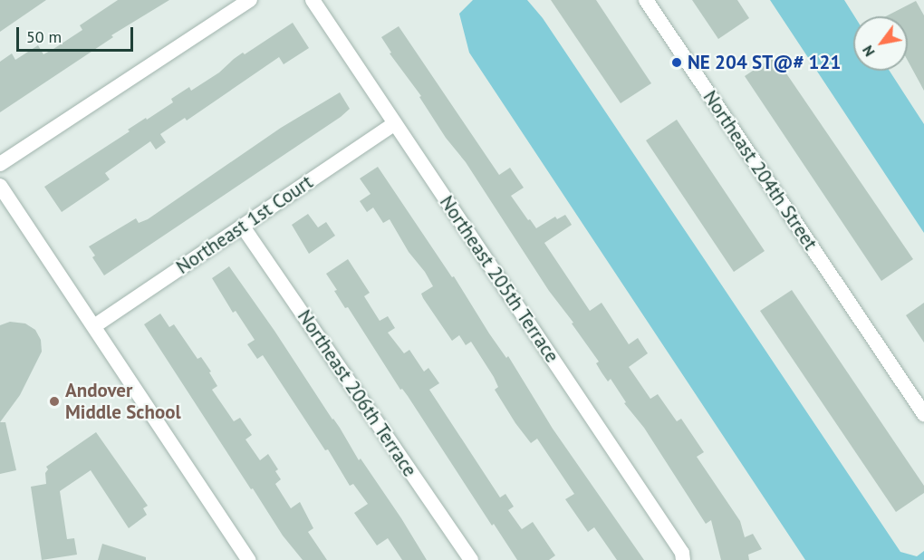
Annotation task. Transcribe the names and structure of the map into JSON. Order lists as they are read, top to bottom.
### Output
{
  "streets": {
    "street": [
      "Northeast 204th Street",
      "Northeast 1st Court",
      "Northeast 205th Terrace",
      "Northeast 206th Terrace"
    ]
  },
  "crossings": [
    ["Northeast 1st Court", "Northeast 205th Terrace"],
    ["Northeast 1st Court", "Northeast 206th Terrace"]
  ],
  "places": ["NE 204 ST@# 121", "Andover Middle School"],
  "scale_bar": "50 m",
  "north": "bottom left"
}
